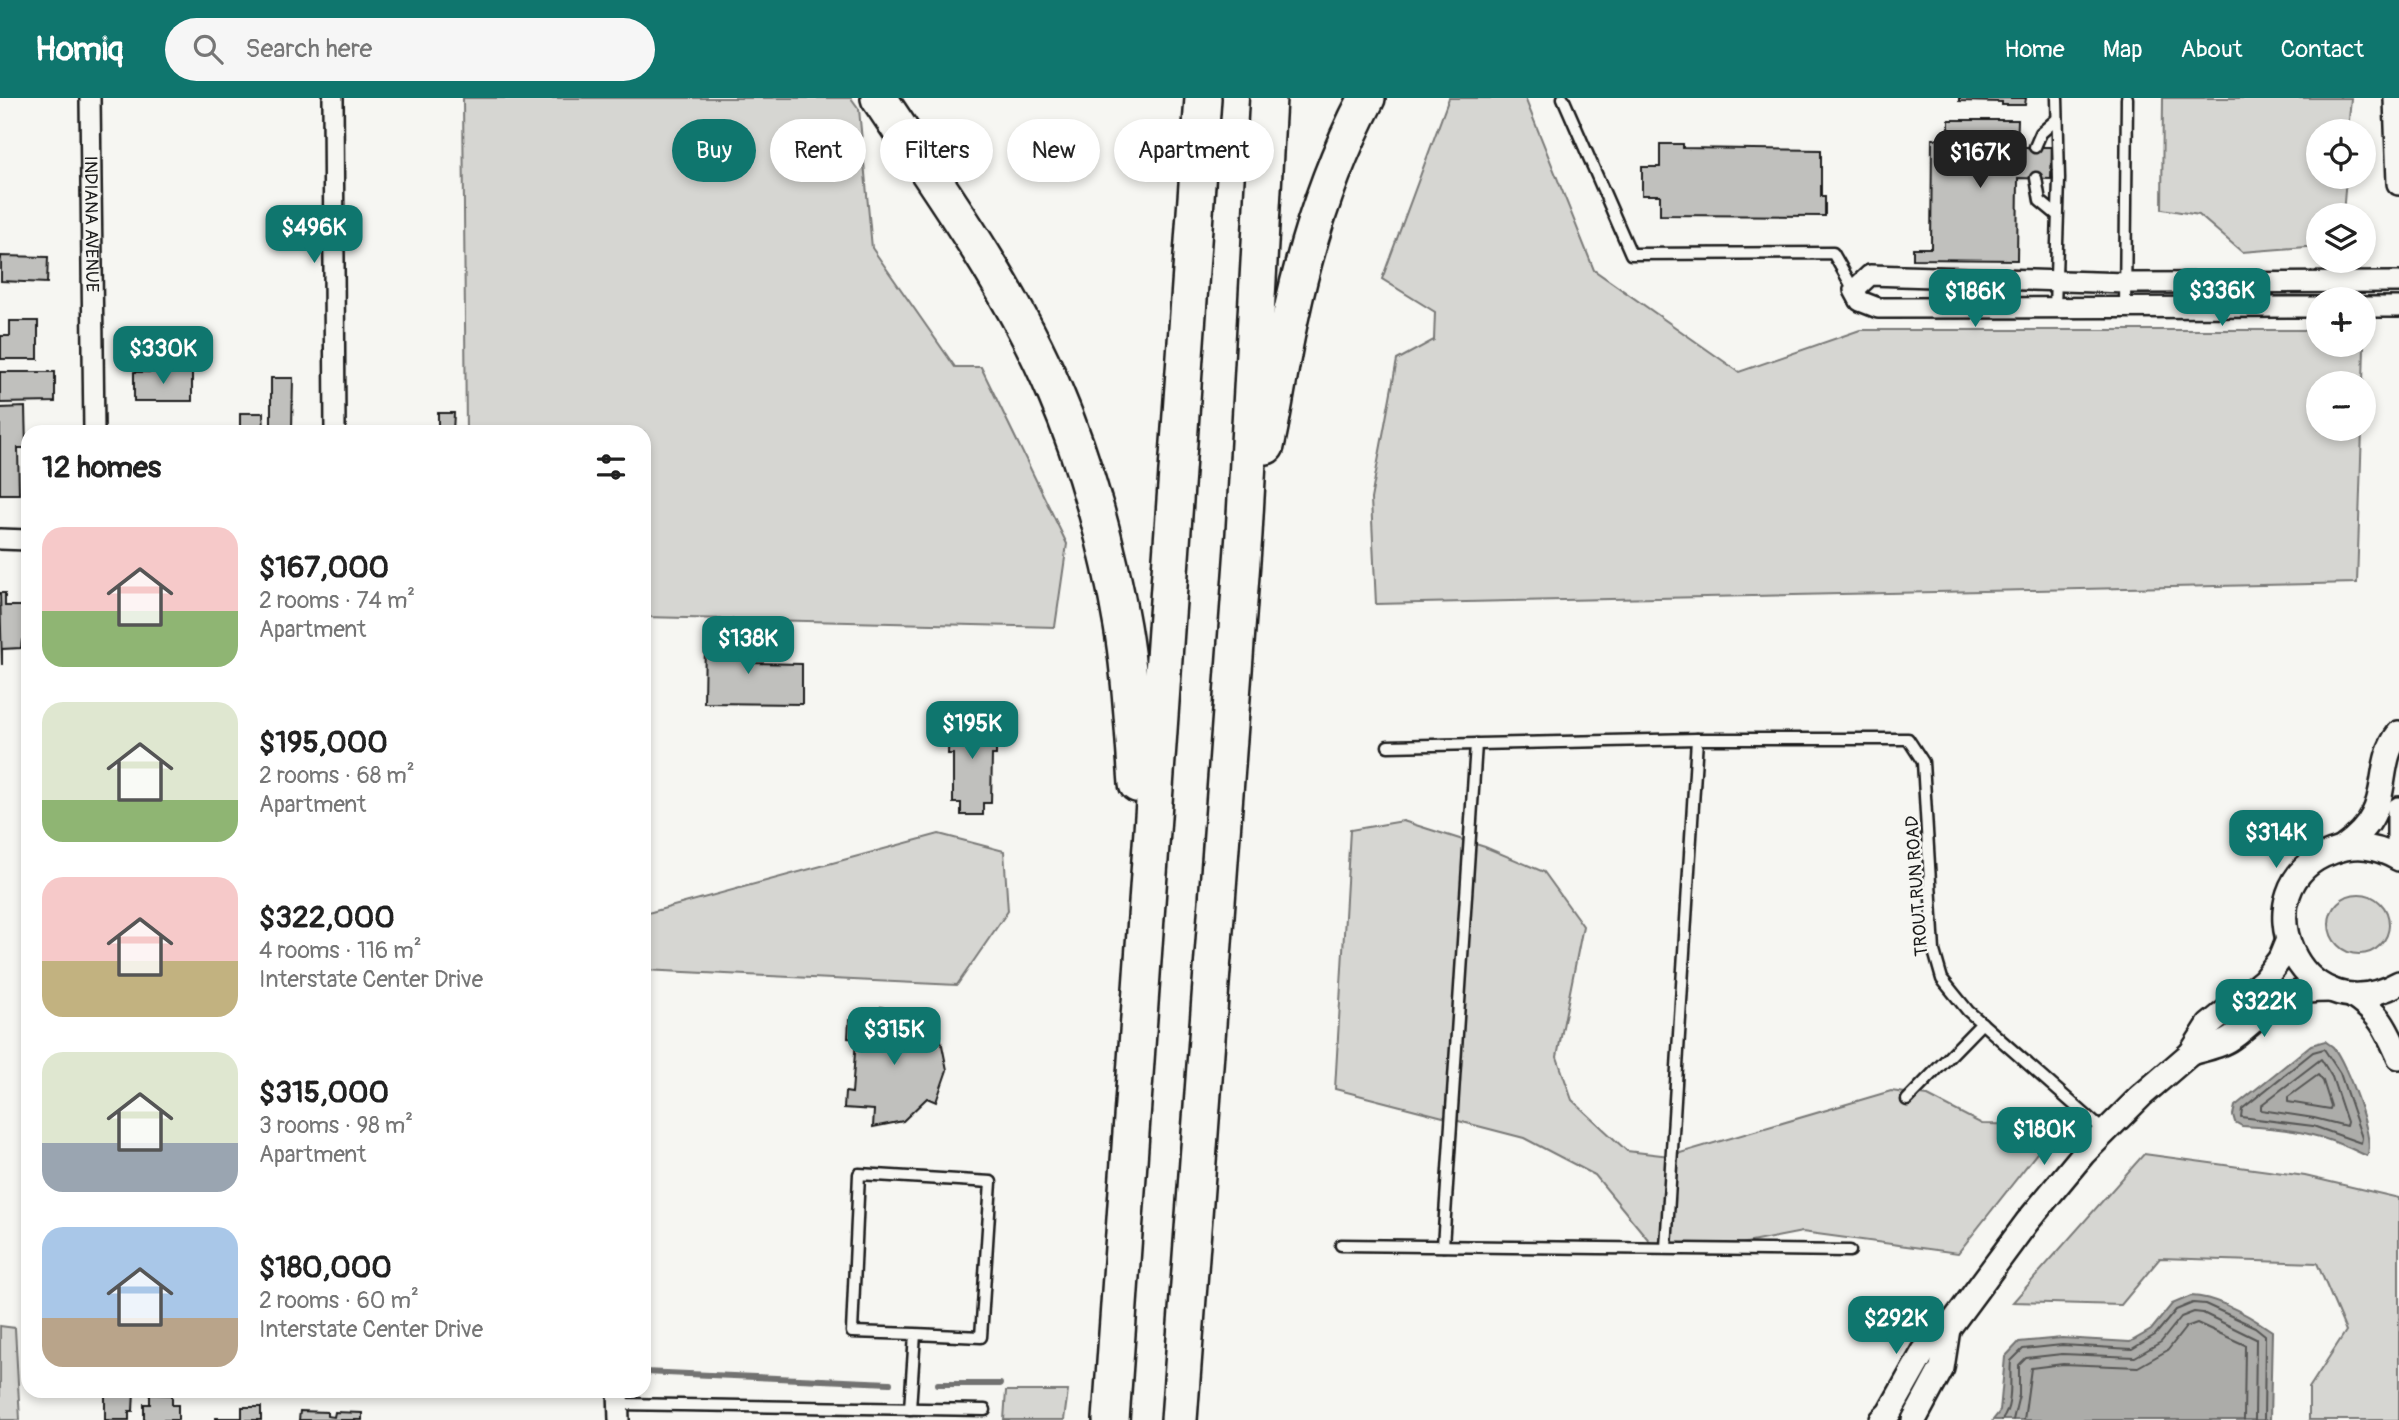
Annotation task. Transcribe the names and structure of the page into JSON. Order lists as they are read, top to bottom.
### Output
{
  "streets": {
    "street": ["INDIANA AVENUE"],
    "lane": ["TROUT RUN ROAD"]
  },
  "page": {
    "header": "Homiq",
    "search": "Search here",
    "nav": [
      "Home",
      "Map",
      "About",
      "Contact"
    ],
    "map_buttons": ["+", "−"],
    "chip": [
      "Buy",
      "Rent",
      "Filters",
      "New",
      "Apartment"
    ],
    "price": [
      "$167K",
      "$496K",
      "$336K",
      "$186K",
      "$330K",
      "$138K",
      "$195K",
      "$314K",
      "$322K",
      "$315K",
      "$180K",
      "$292K"
    ],
    "heading": "12 homes",
    "list": [
      {
        "name": "$167,000",
        "note": "2 rooms · 74 m² · Apartment"
      },
      {
        "name": "$195,000",
        "note": "2 rooms · 68 m² · Apartment"
      },
      {
        "name": "$322,000",
        "note": "4 rooms · 116 m² · Interstate Center Drive"
      },
      {
        "name": "$315,000",
        "note": "3 rooms · 98 m² · Apartment"
      },
      {
        "name": "$180,000",
        "note": "2 rooms · 60 m² · Interstate Center Drive"
      }
    ]
  }
}
